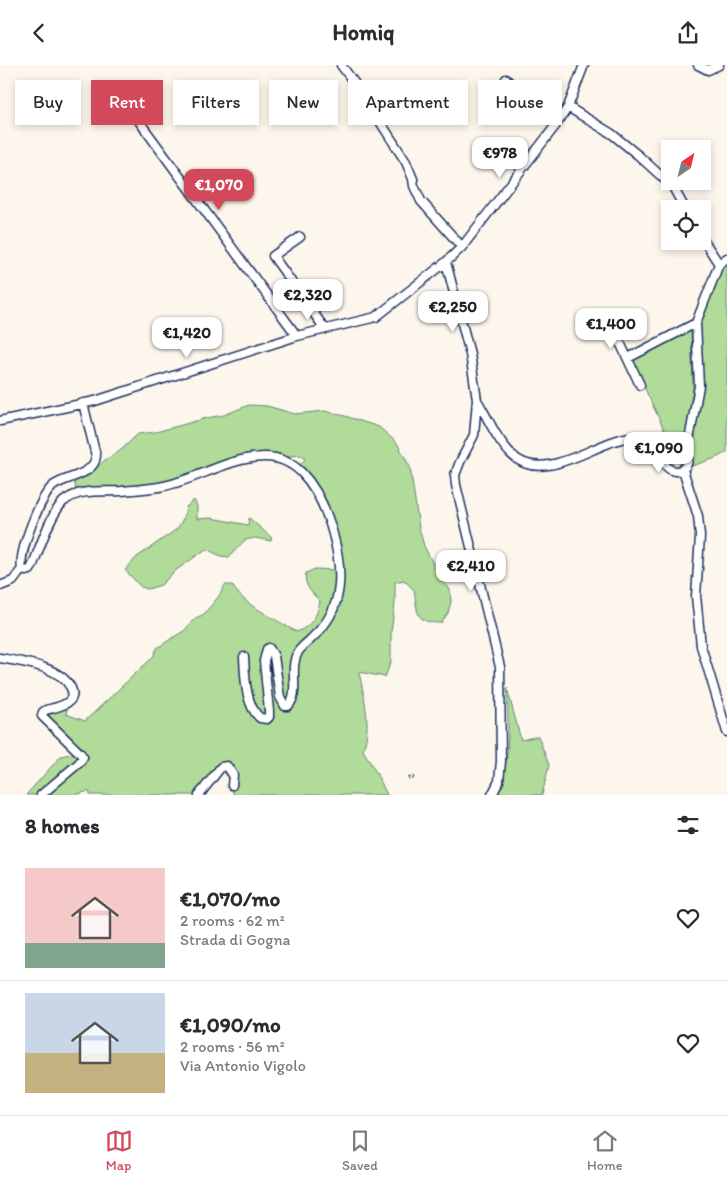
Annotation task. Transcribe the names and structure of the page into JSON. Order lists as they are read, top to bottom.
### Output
{
  "north": "top right",
  "page": {
    "header": "Homiq",
    "chip": [
      "Buy",
      "Rent",
      "Filters",
      "New",
      "Apartment",
      "House"
    ],
    "price": [
      "€978",
      "€1,070",
      "€2,320",
      "€2,250",
      "€1,400",
      "€1,420",
      "€1,090",
      "€2,410"
    ],
    "heading": "8 homes",
    "list": [
      {
        "name": "€1,070/mo",
        "note": "2 rooms · 62 m² · Strada di Gogna"
      },
      {
        "name": "€1,090/mo",
        "note": "2 rooms · 56 m² · Via Antonio Vigolo"
      }
    ],
    "tabs": ["Map", "Saved", "Home"]
  }
}
